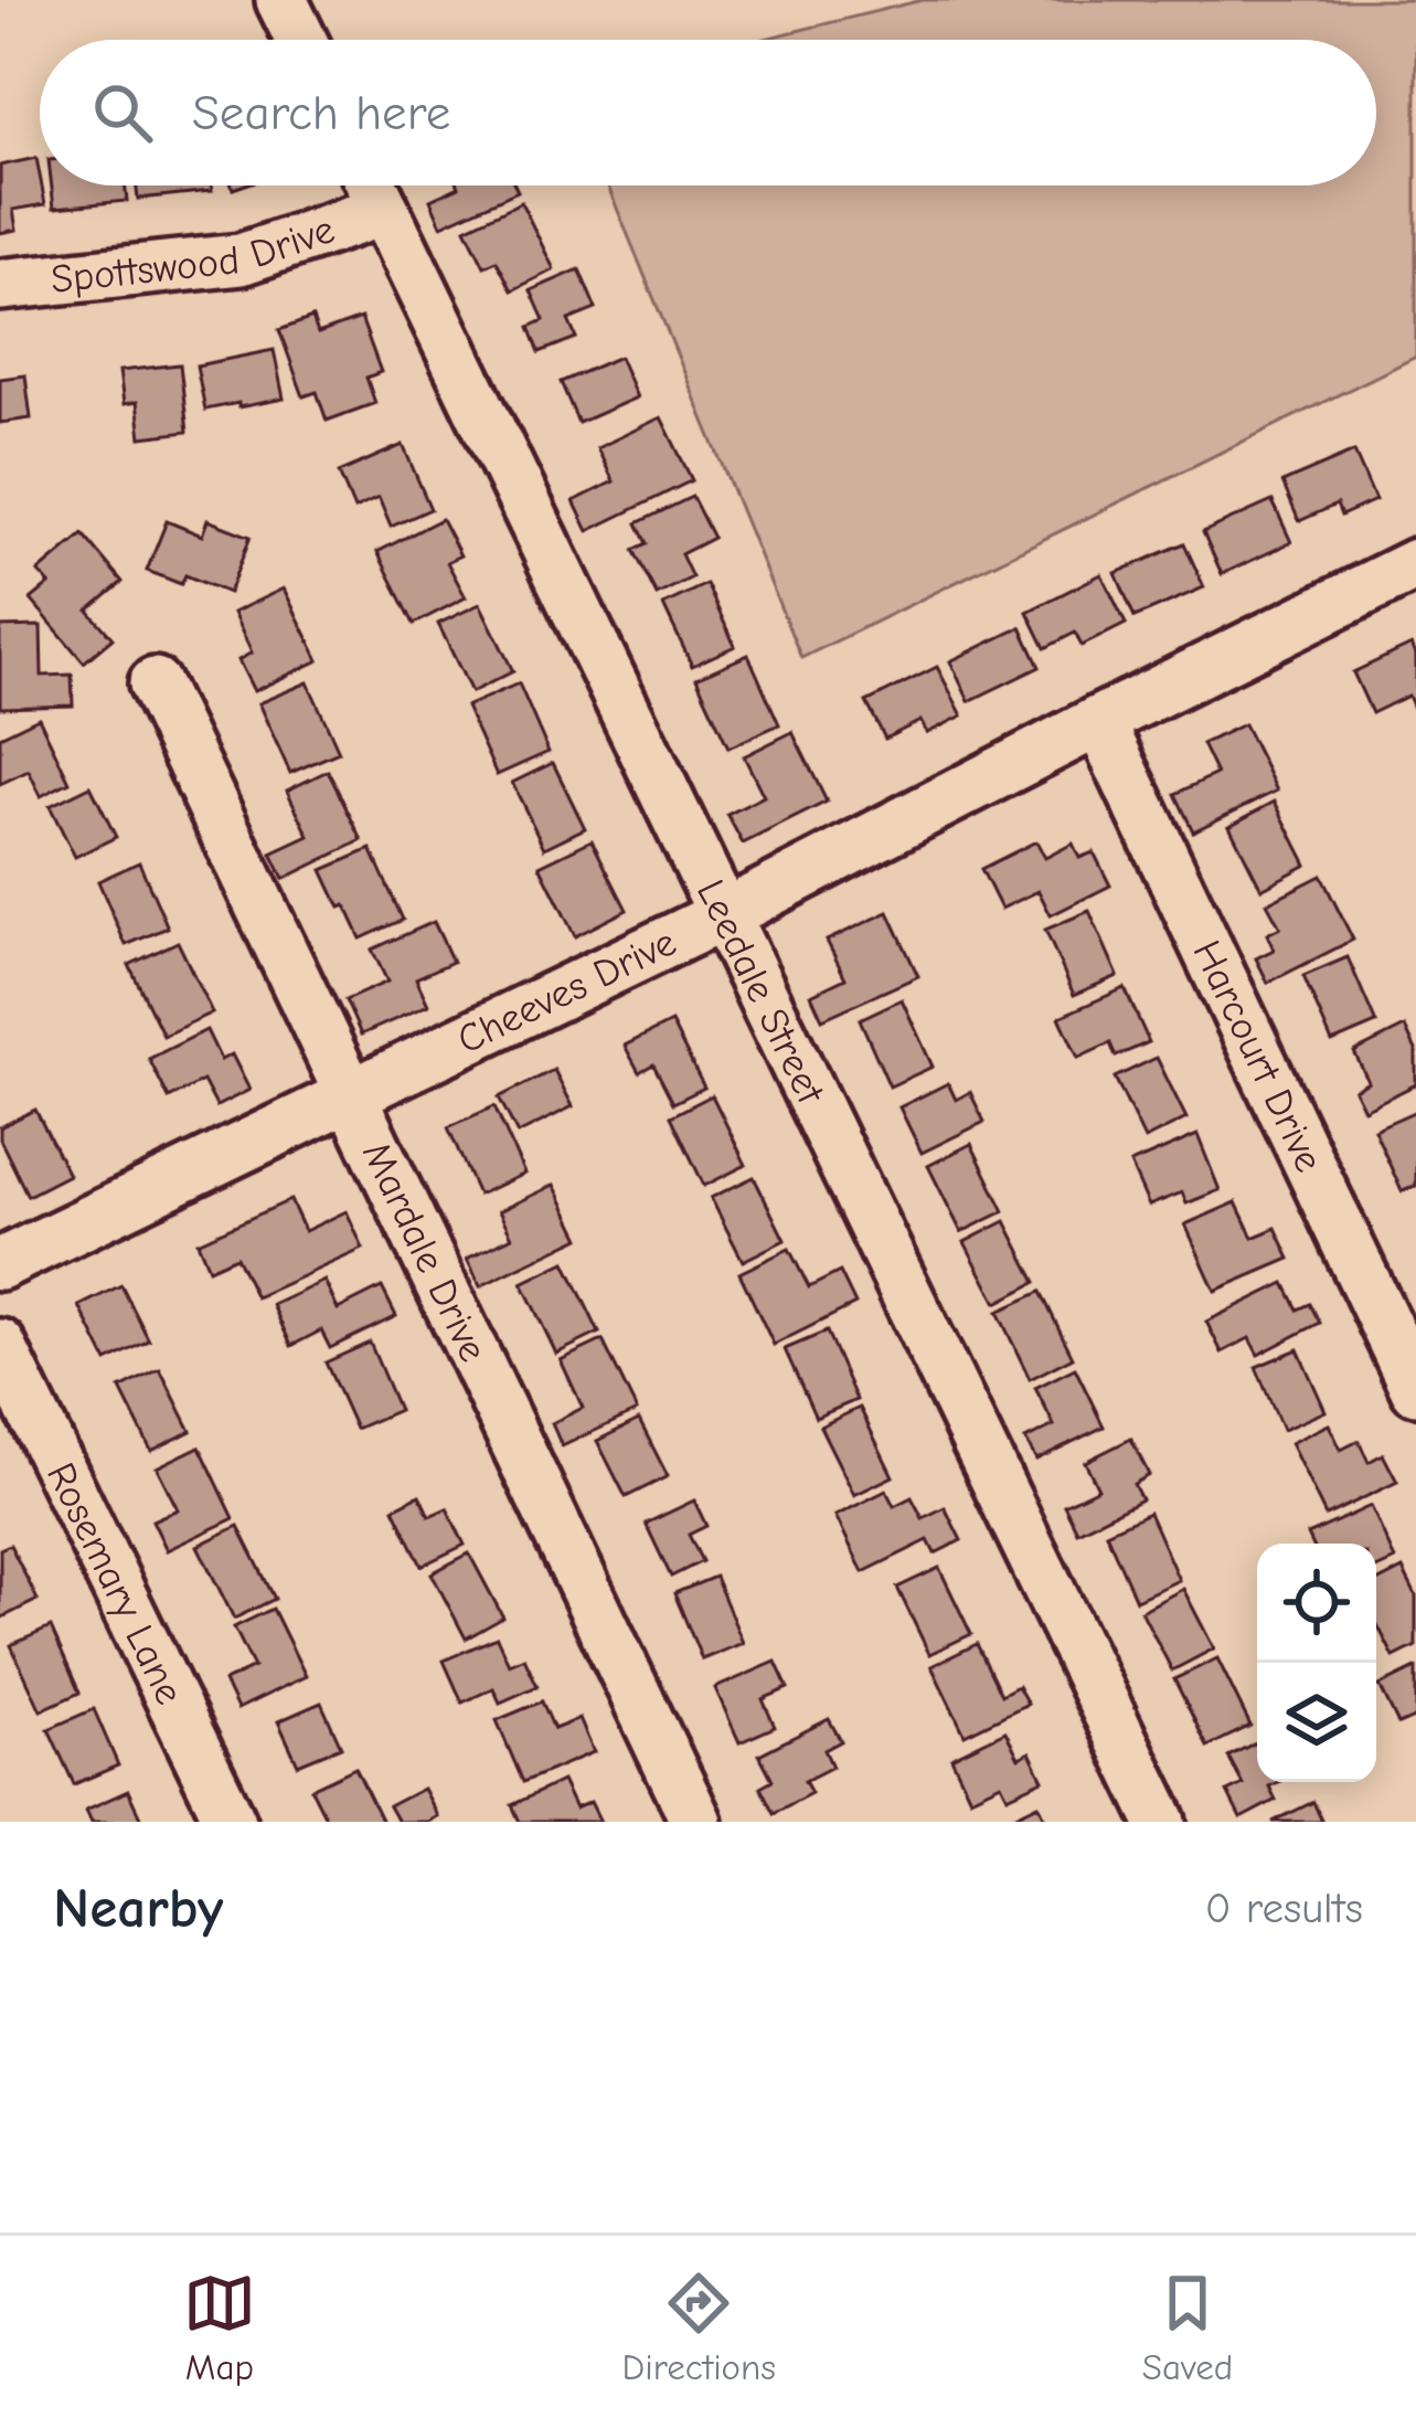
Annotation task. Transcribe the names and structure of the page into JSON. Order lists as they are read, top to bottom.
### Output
{
  "streets": {
    "street": [
      "Spottswood Drive",
      "Cheeves Drive",
      "Leedale Street",
      "Harcourt Drive",
      "Mardale Drive",
      "Rosemary Lane"
    ]
  },
  "crossings": [
    ["Spottswood Drive", "Leedale Street"],
    ["Cheeves Drive", "Leedale Street"],
    ["Cheeves Drive", "Harcourt Drive"],
    ["Cheeves Drive", "Mardale Drive"]
  ],
  "page": {
    "search": "Search here",
    "heading": ["Nearby", "0 results"],
    "nav": ["Map", "Directions", "Saved"]
  }
}
